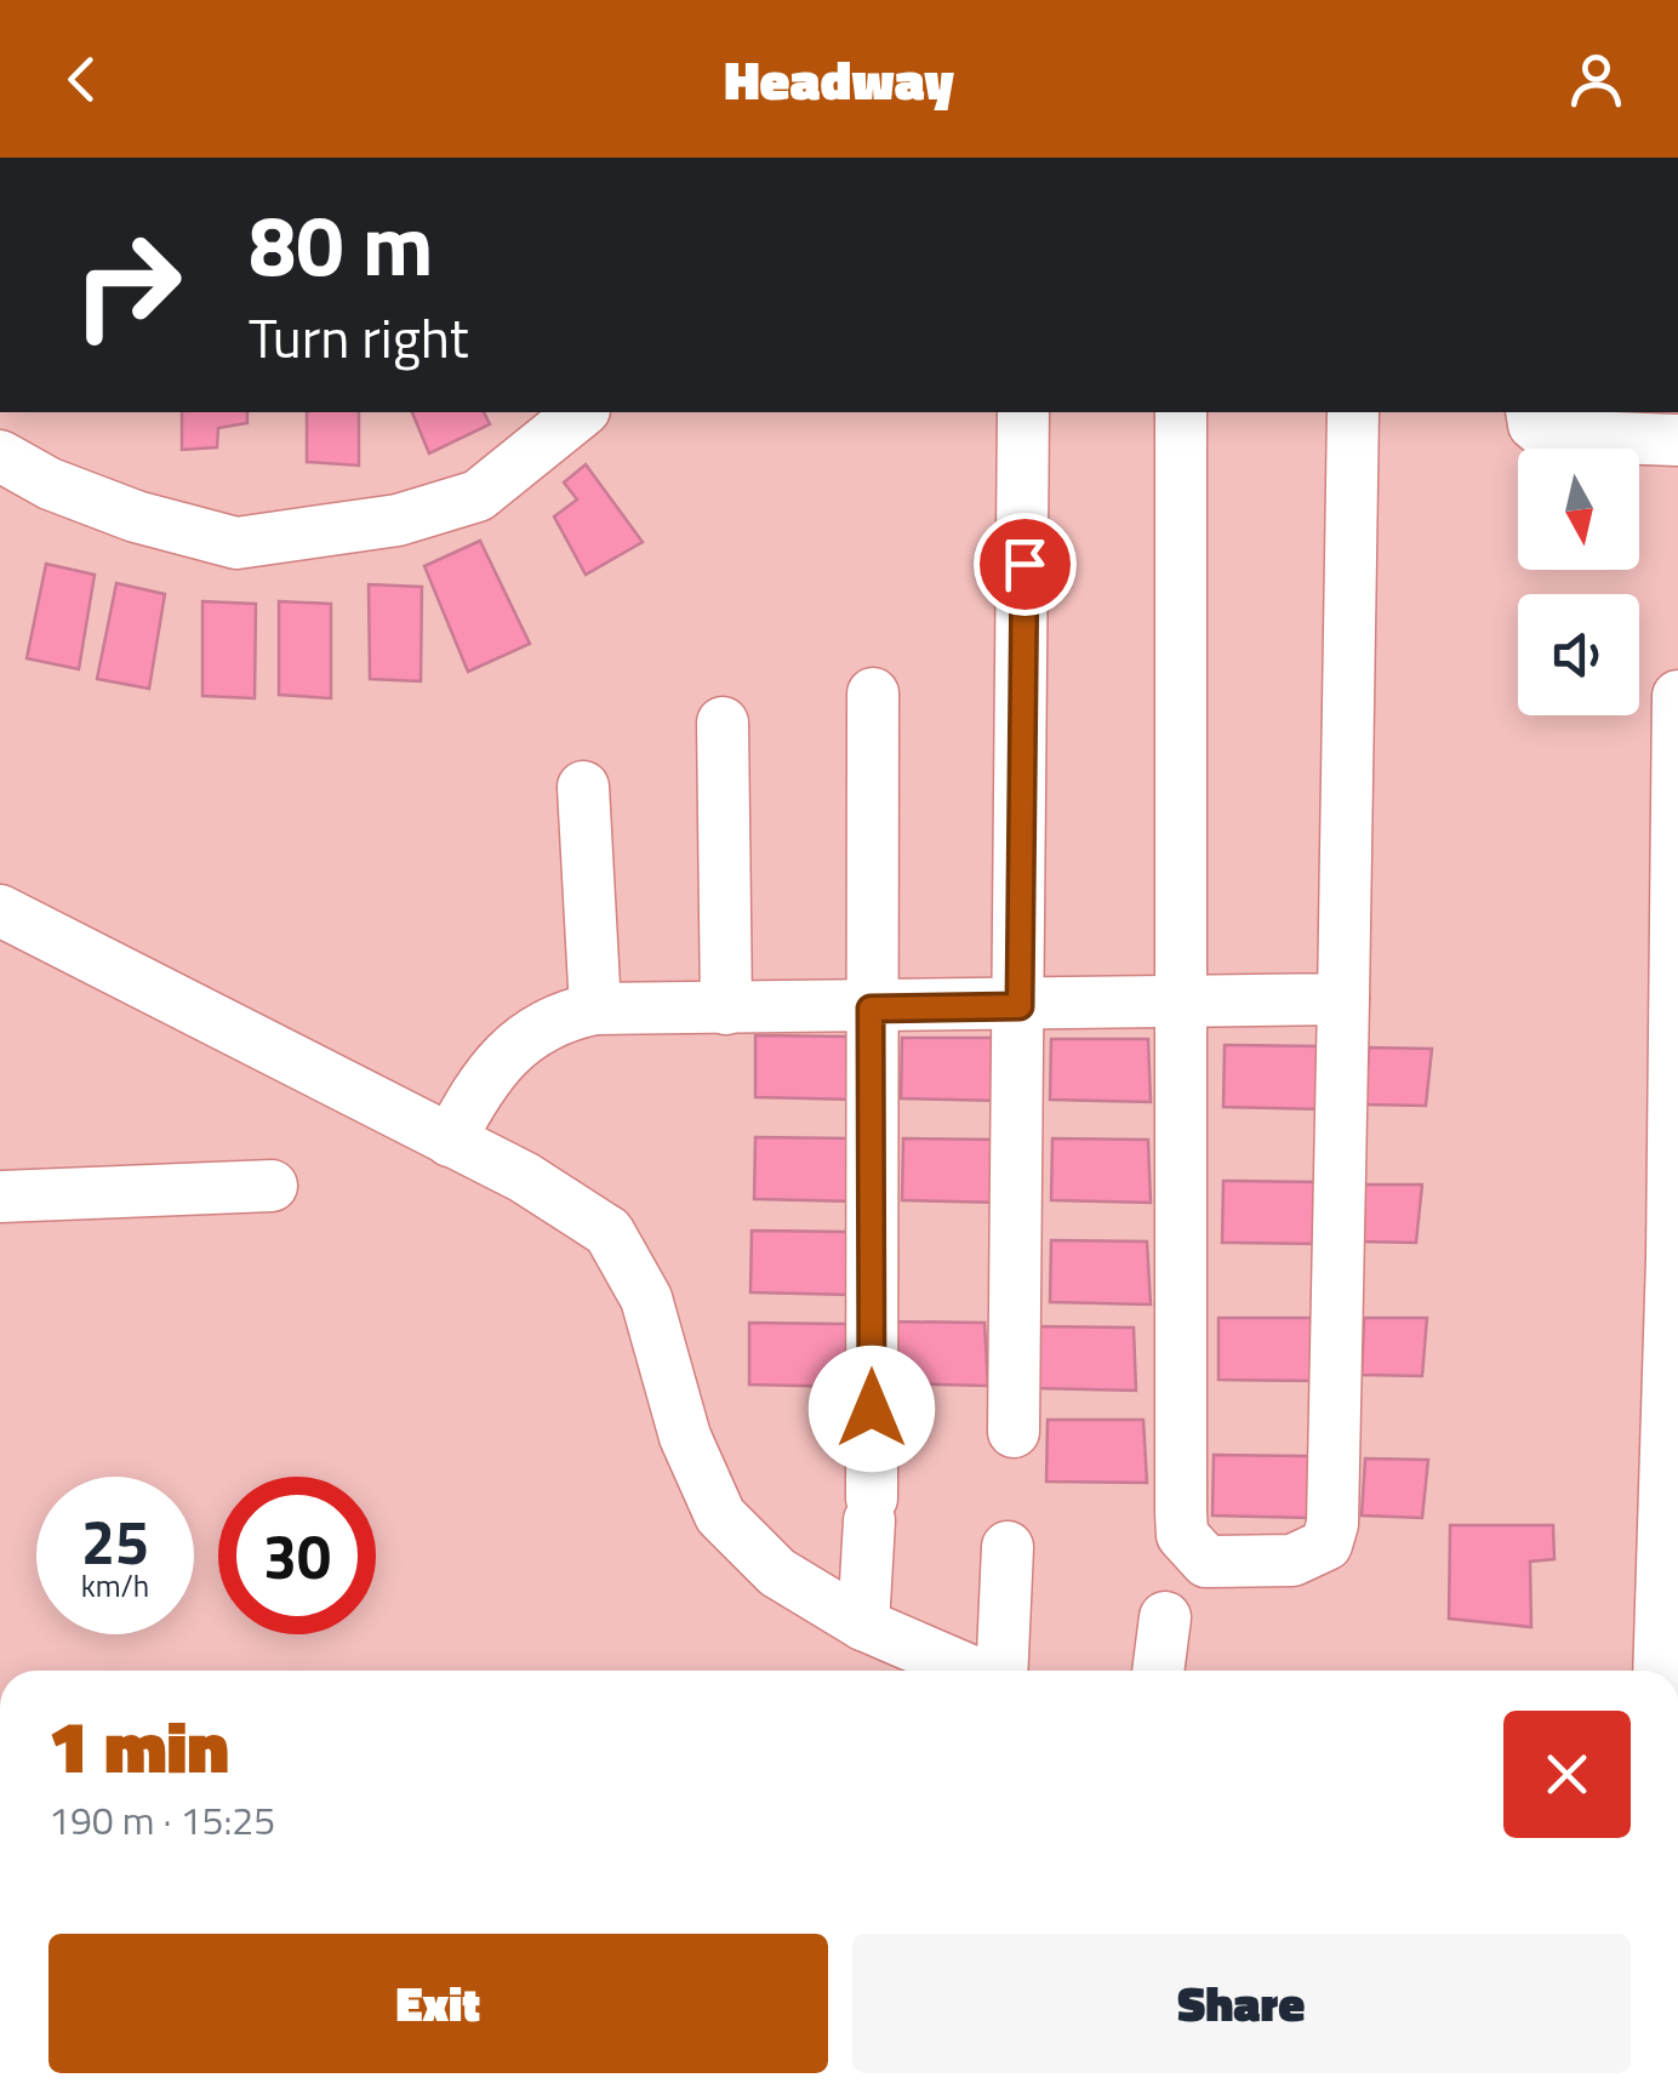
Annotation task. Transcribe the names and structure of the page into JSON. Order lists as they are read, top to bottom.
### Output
{
  "north": "bottom",
  "page": {
    "header": "Headway",
    "turn": ["80 m", "Turn right"],
    "speed": "25 km/h",
    "limit": "30",
    "heading": ["1 min", "190 m · 15:25"],
    "buttons": ["Exit", "Share"]
  }
}
